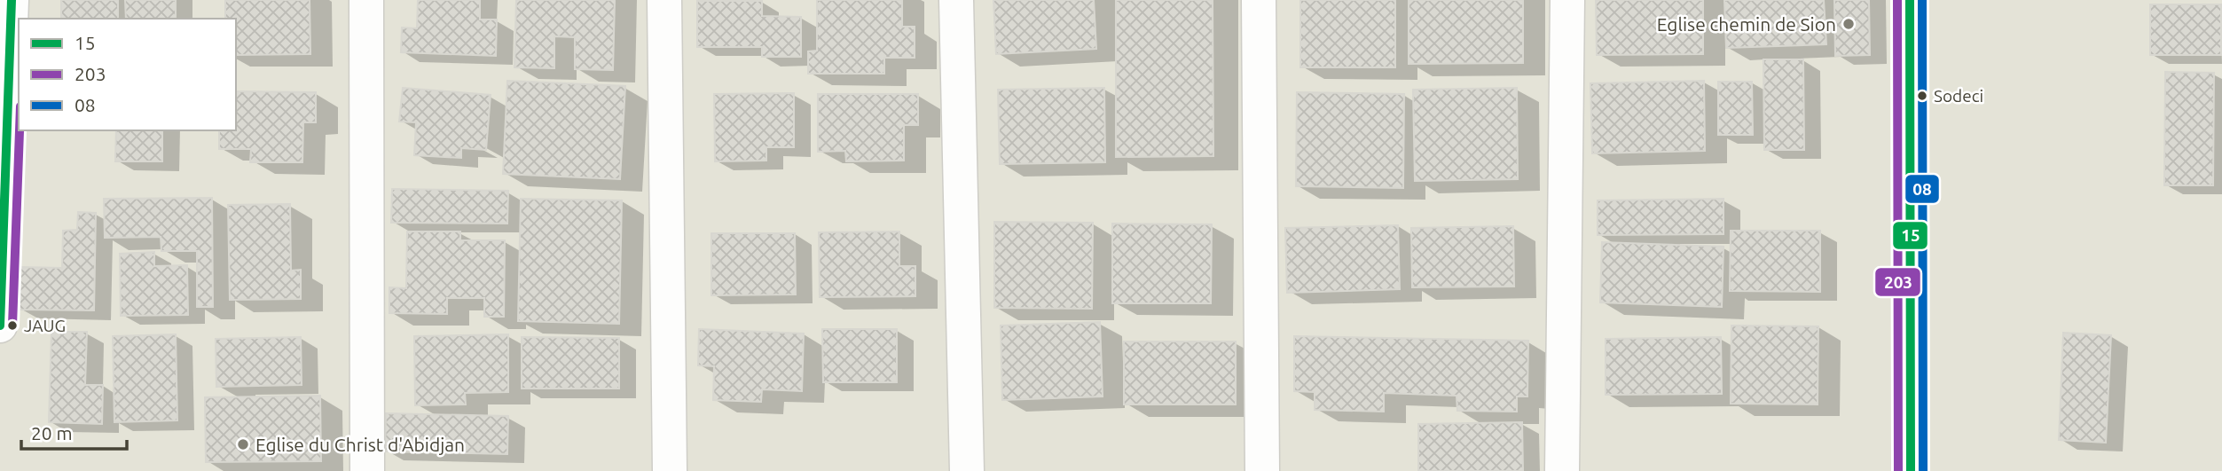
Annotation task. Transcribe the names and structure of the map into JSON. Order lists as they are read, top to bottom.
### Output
{
  "places": [
    "Eglise chemin de Sion",
    "Sodeci",
    "JAUG",
    "Eglise du Christ d'Abidjan"
  ],
  "lines": ["transit line 15", "transit line 203", "transit line 08"],
  "legend": ["15", "203", "08"],
  "scale_bar": "20 m"
}
